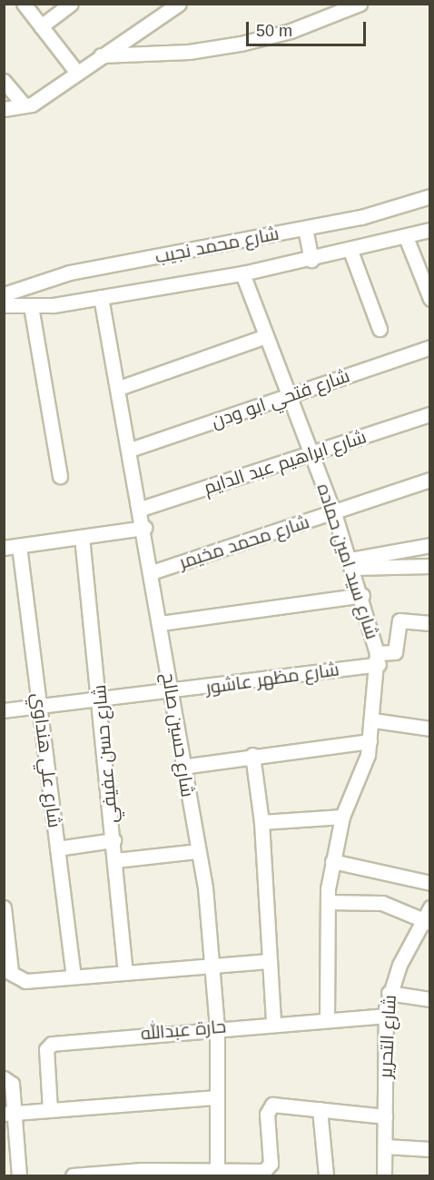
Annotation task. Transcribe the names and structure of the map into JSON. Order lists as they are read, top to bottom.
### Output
{
  "streets": {
    "street": [
      "شارع محمد نجيب",
      "شارع فتحي ابو ودن",
      "شارع ابراهيم عبد الدايم",
      "شارع محمد مخيمر",
      "شارع سيد امين حماده",
      "شارع مظهر عاشور",
      "شارع حسين صالح",
      "شارع حسن عفيفي",
      "شارع علي هنداوي",
      "حارة عبدالله",
      "شارع التحرير"
    ]
  },
  "crossings": [
    ["شارع محمد نجيب", "شارع سيد امين حماده"],
    ["شارع محمد نجيب", "شارع حسين صالح"],
    ["شارع فتحي ابو ودن", "شارع سيد امين حماده"],
    ["شارع فتحي ابو ودن", "شارع حسين صالح"],
    ["شارع ابراهيم عبد الدايم", "شارع سيد امين حماده"],
    ["شارع ابراهيم عبد الدايم", "شارع حسين صالح"],
    ["شارع محمد مخيمر", "شارع سيد امين حماده"],
    ["شارع محمد مخيمر", "شارع حسين صالح"],
    ["شارع سيد امين حماده", "شارع مظهر عاشور"],
    ["شارع سيد امين حماده", "حارة عبدالله"],
    ["شارع مظهر عاشور", "شارع حسين صالح"],
    ["شارع مظهر عاشور", "شارع حسن عفيفي"],
    ["شارع مظهر عاشور", "شارع علي هنداوي"],
    ["شارع حسين صالح", "حارة عبدالله"],
    ["حارة عبدالله", "شارع التحرير"]
  ],
  "scale_bar": "50 m"
}
